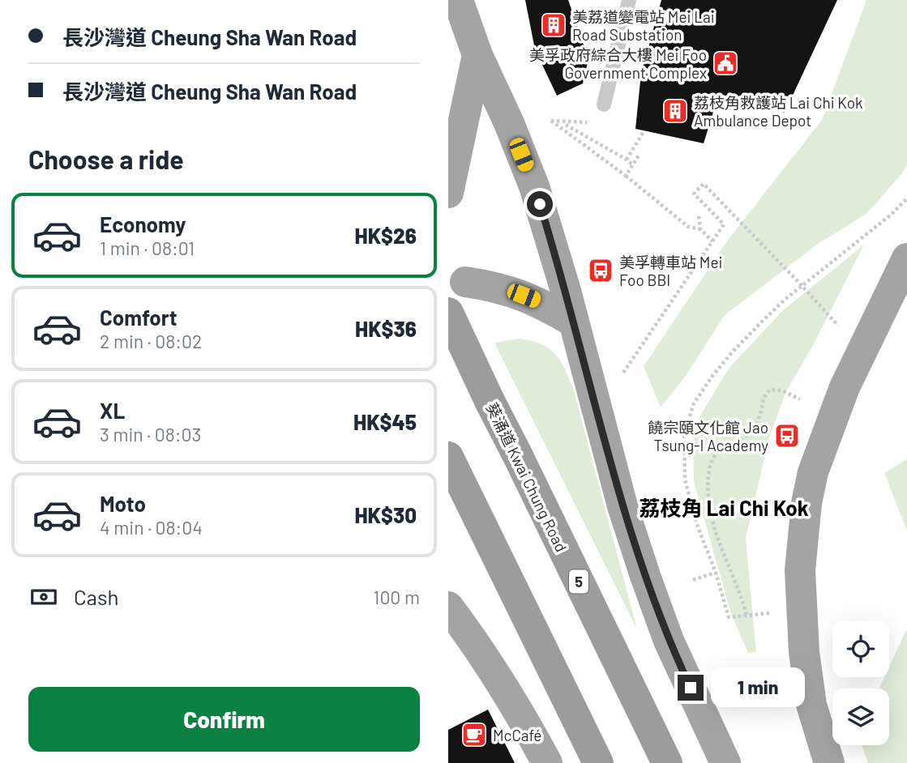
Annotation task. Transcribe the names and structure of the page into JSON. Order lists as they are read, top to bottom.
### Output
{
  "streets": {
    "highway": ["葵涌道 Kwai Chung Road", "5"]
  },
  "districts": ["荔枝角 Lai Chi Kok"],
  "places": {
    "building": ["美荔道變電站 Mei Lai Road Substation", "荔枝角救護站 Lai Chi Kok Ambulance Depot"],
    "public building": ["美孚政府綜合大樓 Mei Foo Government Complex"],
    "bus stop": ["美孚轉車站 Mei Foo BBI", "饒宗頤文化館 Jao Tsung-I Academy"],
    "cafe": ["McCafé"]
  },
  "page": {
    "banner": ["長沙灣道 Cheung Sha Wan Road", "長沙灣道 Cheung Sha Wan Road"],
    "heading": "Choose a ride",
    "list": [
      {
        "name": "Economy",
        "note": "1 min · 08:01",
        "value": "HK$26"
      },
      {
        "name": "Comfort",
        "note": "2 min · 08:02",
        "value": "HK$36"
      },
      {
        "name": "XL",
        "note": "3 min · 08:03",
        "value": "HK$45"
      },
      {
        "name": "Moto",
        "note": "4 min · 08:04",
        "value": "HK$30"
      }
    ],
    "pay": ["Cash", "100 m"],
    "bubble": "1 min",
    "buttons": "Confirm"
  }
}
